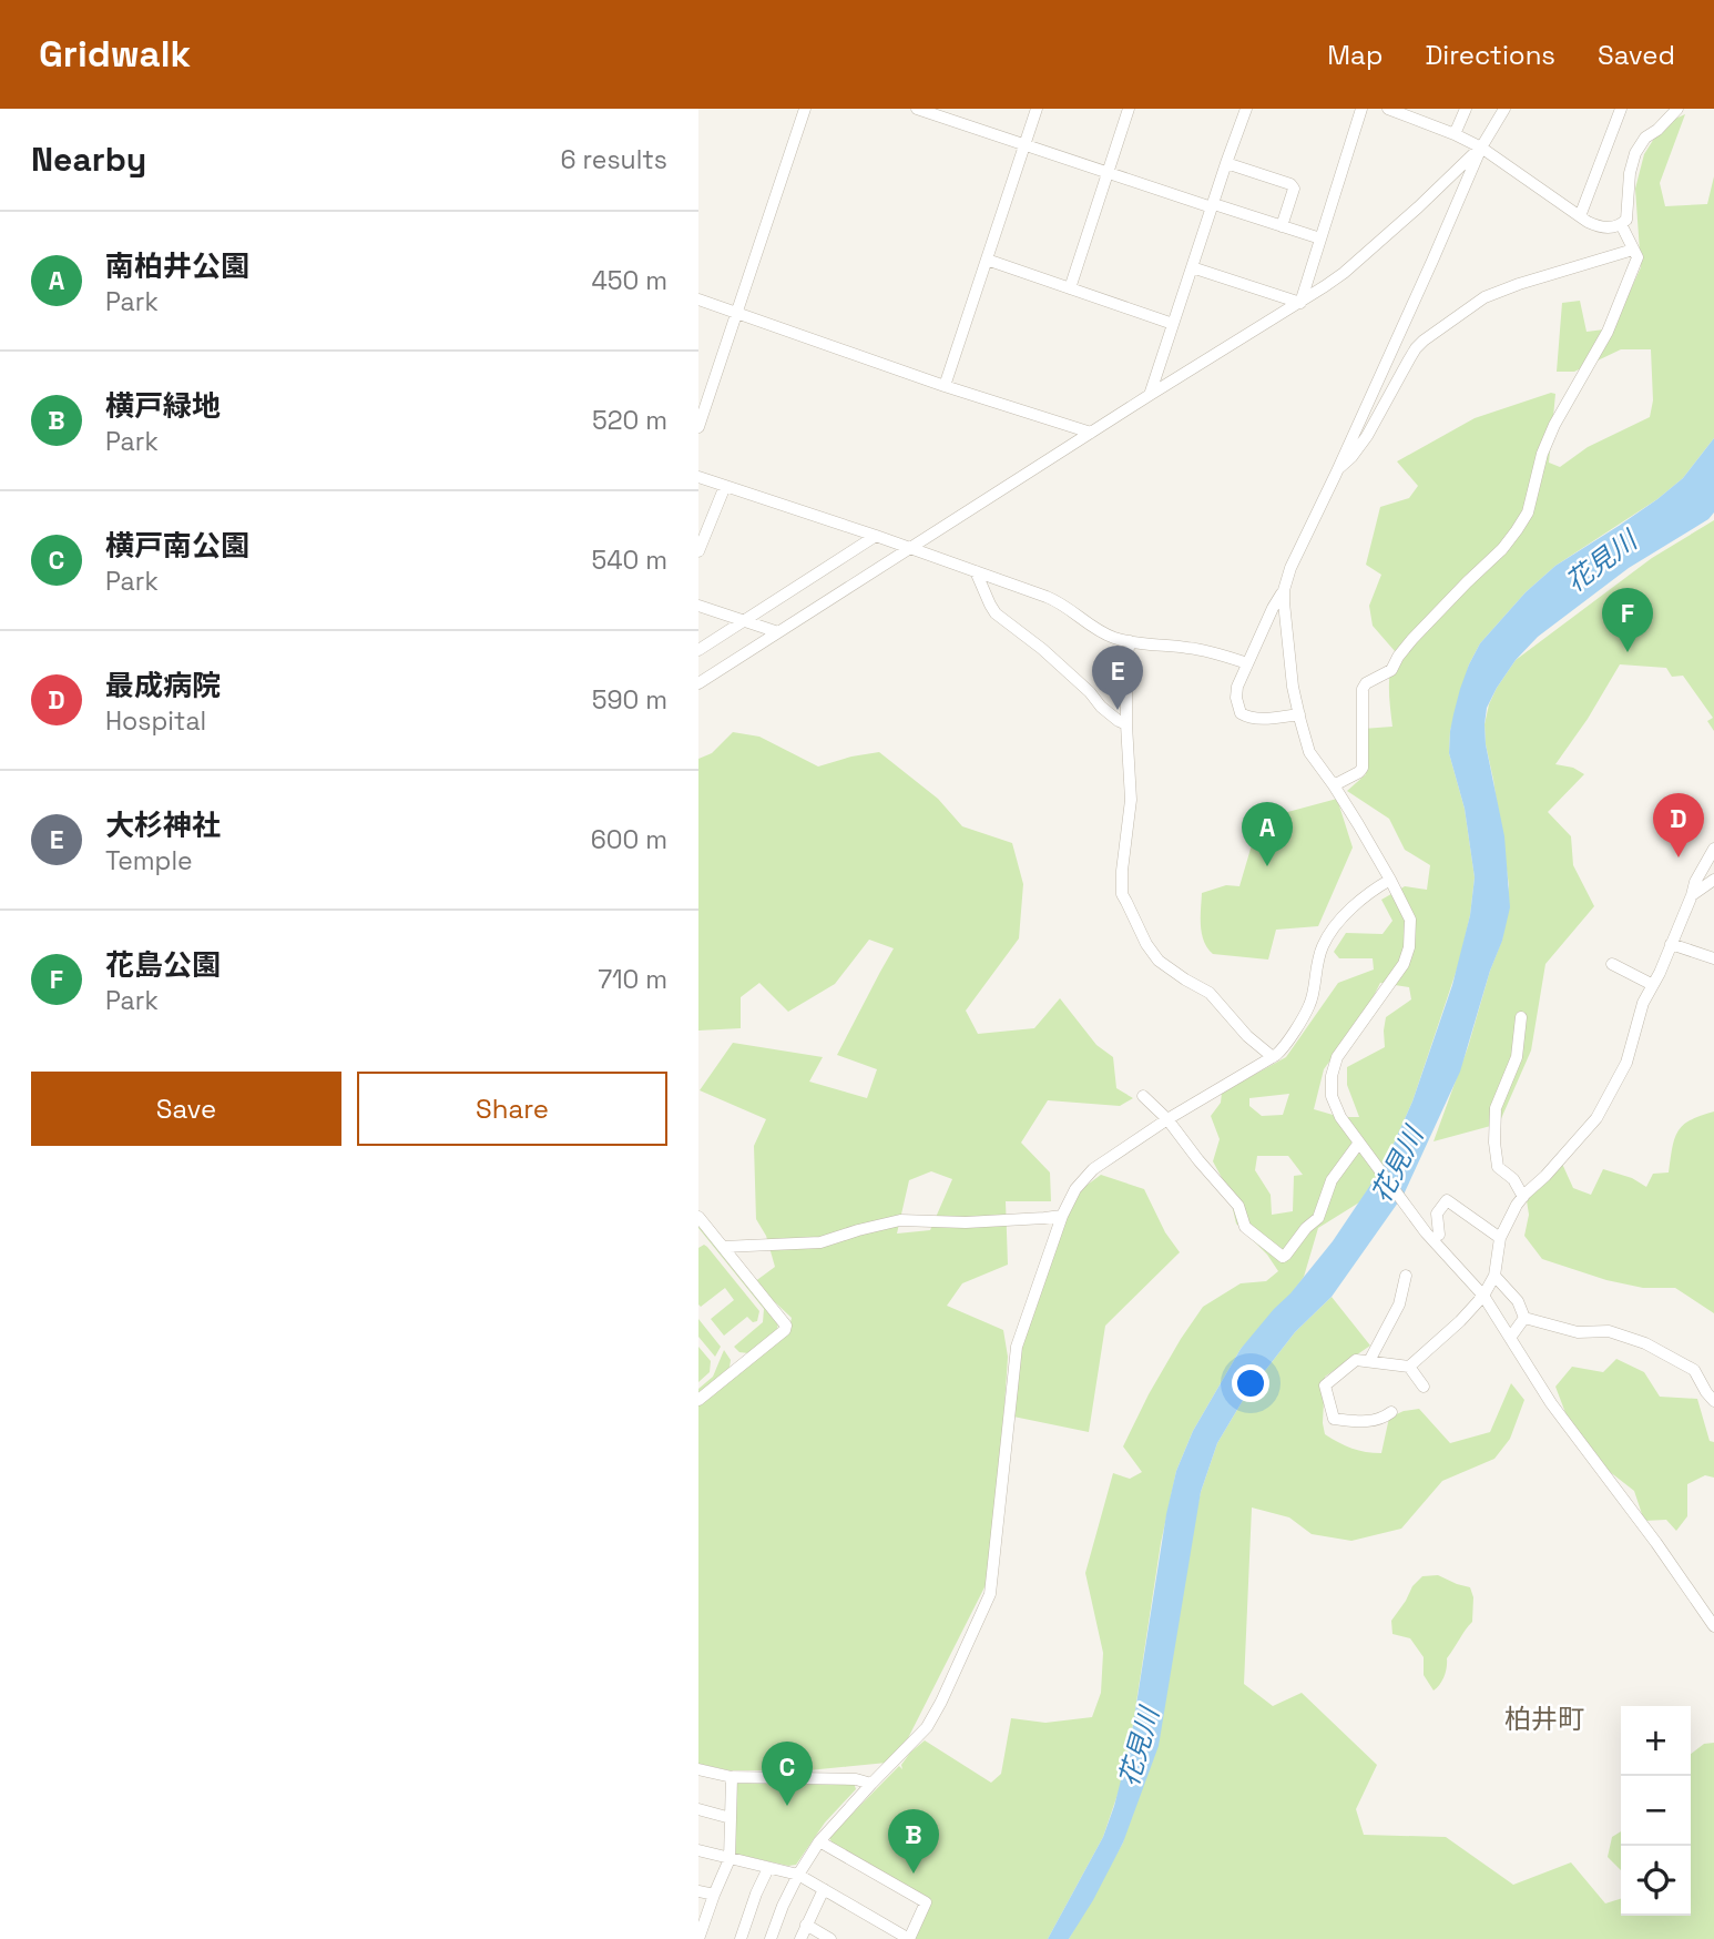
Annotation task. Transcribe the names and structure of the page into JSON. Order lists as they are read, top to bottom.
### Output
{
  "districts": ["柏井町"],
  "water": ["花見川"],
  "page": {
    "header": "Gridwalk",
    "nav": ["Map", "Directions", "Saved"],
    "heading": ["Nearby", "6 results"],
    "list": [
      {
        "mark": "A",
        "name": "南柏井公園",
        "note": "Park",
        "value": "450 m"
      },
      {
        "mark": "B",
        "name": "横戸緑地",
        "note": "Park",
        "value": "520 m"
      },
      {
        "mark": "C",
        "name": "横戸南公園",
        "note": "Park",
        "value": "540 m"
      },
      {
        "mark": "D",
        "name": "最成病院",
        "note": "Hospital",
        "value": "590 m"
      },
      {
        "mark": "E",
        "name": "大杉神社",
        "note": "Temple",
        "value": "600 m"
      },
      {
        "mark": "F",
        "name": "花島公園",
        "note": "Park",
        "value": "710 m"
      }
    ],
    "pins": [
      "F",
      "E",
      "D",
      "A",
      "C",
      "B"
    ],
    "buttons": ["Save", "Share"],
    "map_buttons": ["+", "−"]
  }
}
